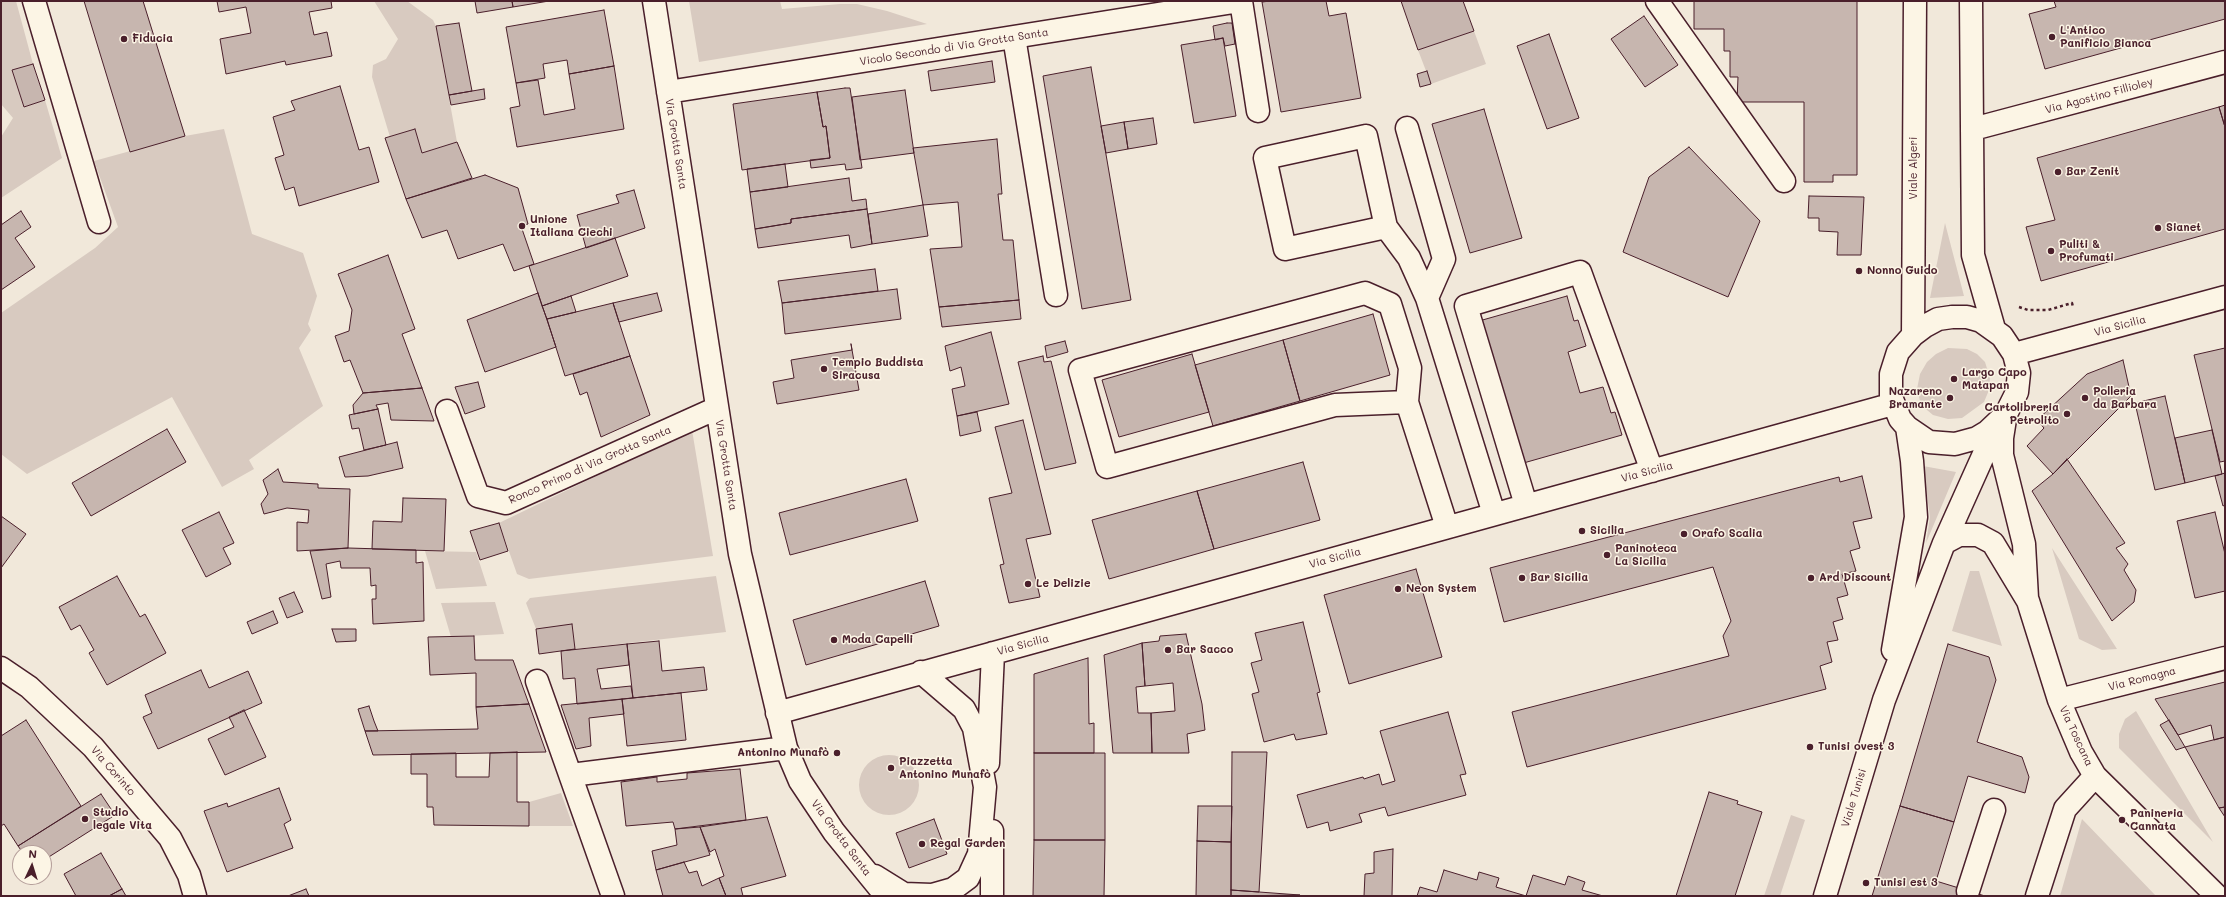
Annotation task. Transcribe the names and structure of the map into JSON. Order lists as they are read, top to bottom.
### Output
{
  "streets": {
    "street": [
      "Vicolo Secondo di Via Grotta Santa",
      "Via Agostino Fillioley",
      "Via Grotta Santa",
      "Viale Algeri",
      "Via Sicilia",
      "Ronco Primo di Via Grotta Santa",
      "Via Romagna",
      "Via Toscana",
      "Via Corinto",
      "Viale Tunisi"
    ]
  },
  "crossings": [
    ["Vicolo Secondo di Via Grotta Santa", "Via Grotta Santa"],
    ["Via Grotta Santa", "Via Sicilia"],
    ["Via Grotta Santa", "Ronco Primo di Via Grotta Santa"],
    ["Viale Algeri", "Via Sicilia"],
    ["Via Romagna", "Via Toscana"]
  ],
  "places": [
    "L'Antico Panificio Bianca",
    "Fiducia",
    "Bar Zenit",
    "Unione Italiana Ciechi",
    "Sianet",
    "Puliti & Profumati",
    "Nonno Guido",
    "Tempio Buddista Siracusa",
    "Largo Capo Matapan",
    "Nazareno Bramante",
    "Polleria da Barbara",
    "Cartolibreria Petrolito",
    "Sicilia",
    "Orafo Scalia",
    "Paninoteca La Sicilia",
    "Bar Sicilia",
    "Ard Discount",
    "Le Delizie",
    "Neon System",
    "Moda Capelli",
    "Bar Sacco",
    "Tunisi ovest 3",
    "Antonino Munafò",
    "Piazzetta Antonino Munafò",
    "Studio legale Vita",
    "Panineria Cannata",
    "Regal Garden",
    "Tunisi est 3"
  ],
  "north": "top"
}
